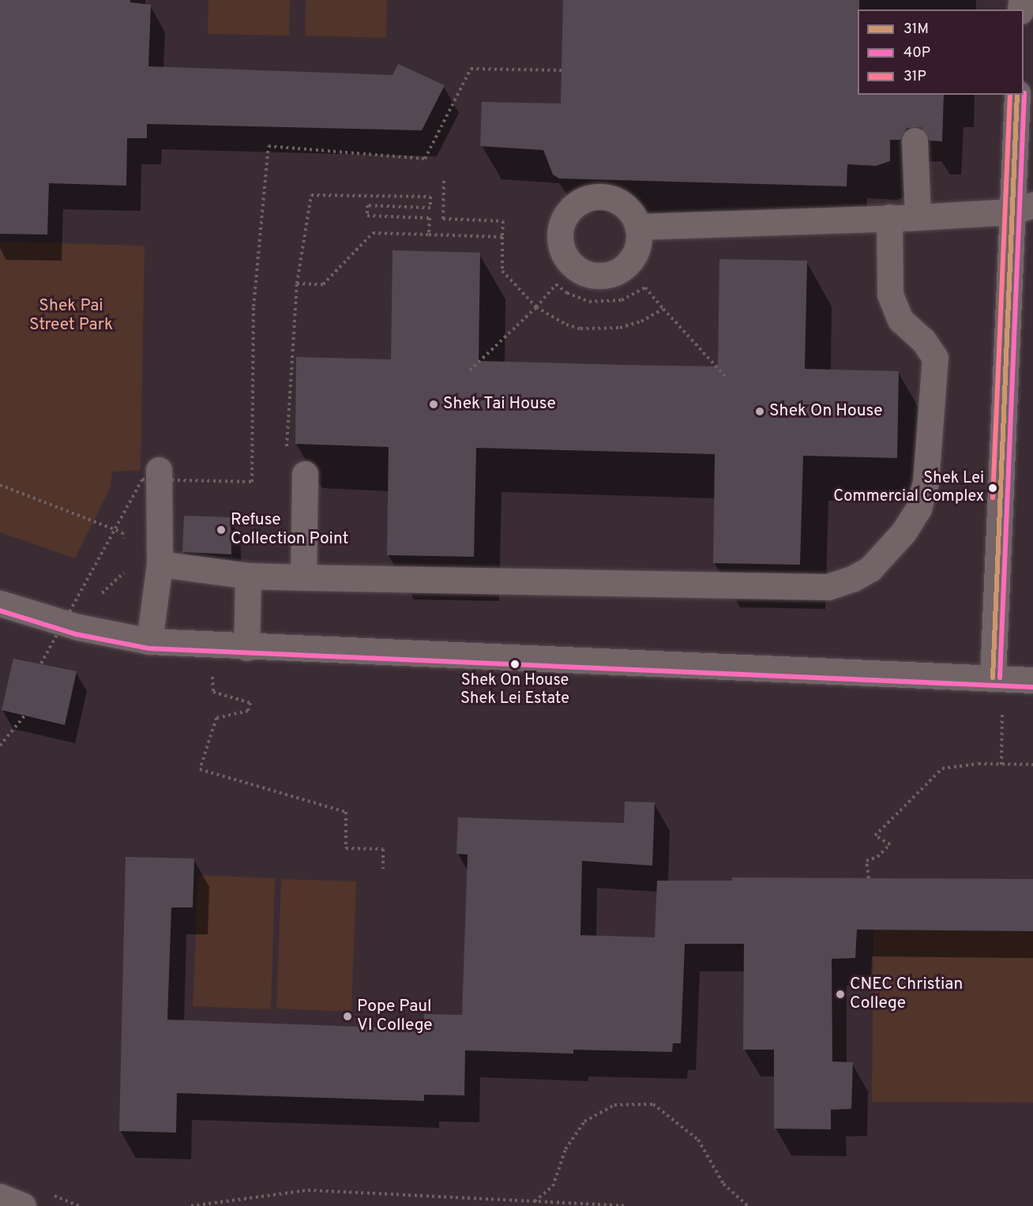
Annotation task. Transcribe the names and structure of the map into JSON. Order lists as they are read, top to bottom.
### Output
{
  "parks": ["Shek Pai Street Park"],
  "places": [
    "Shek Tai House",
    "Shek On House",
    "Shek Lei Commercial Complex",
    "Refuse Collection Point",
    "Shek On House Shek Lei Estate",
    "CNEC Christian College",
    "Pope Paul VI College"
  ],
  "lines": ["transit line 40P", "transit line 31M", "transit line 31P"],
  "legend": ["31M", "40P", "31P"]
}
